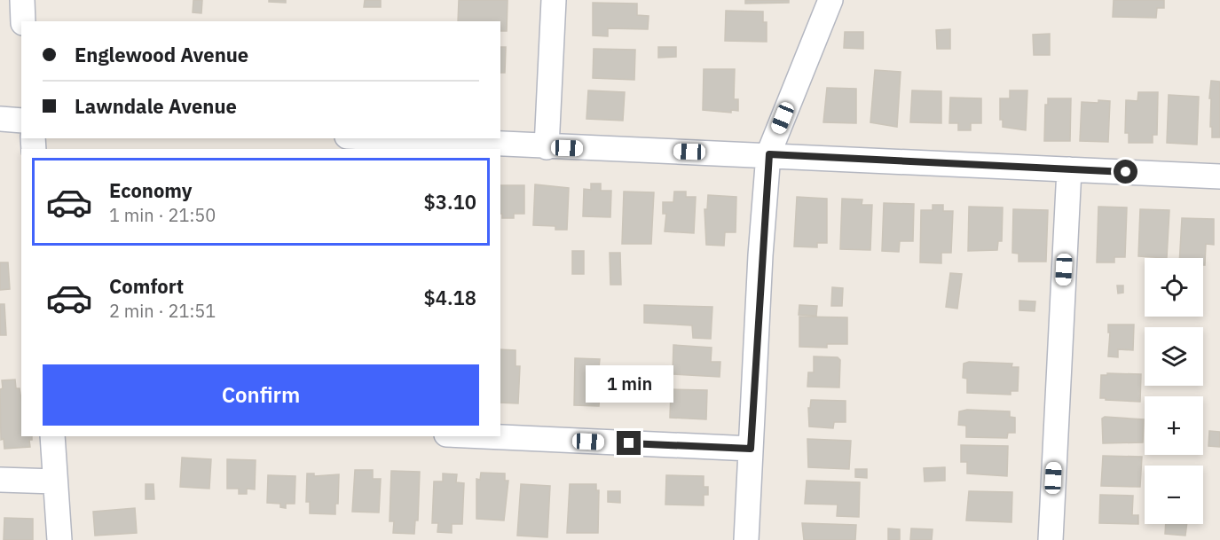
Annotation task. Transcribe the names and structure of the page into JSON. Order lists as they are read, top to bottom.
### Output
{
  "page": {
    "banner": ["Englewood Avenue", "Lawndale Avenue"],
    "list": [
      {
        "name": "Economy",
        "note": "1 min · 21:50",
        "value": "$3.10"
      },
      {
        "name": "Comfort",
        "note": "2 min · 21:51",
        "value": "$4.18"
      }
    ],
    "map_buttons": ["+", "−"],
    "buttons": "Confirm",
    "bubble": "1 min"
  }
}
